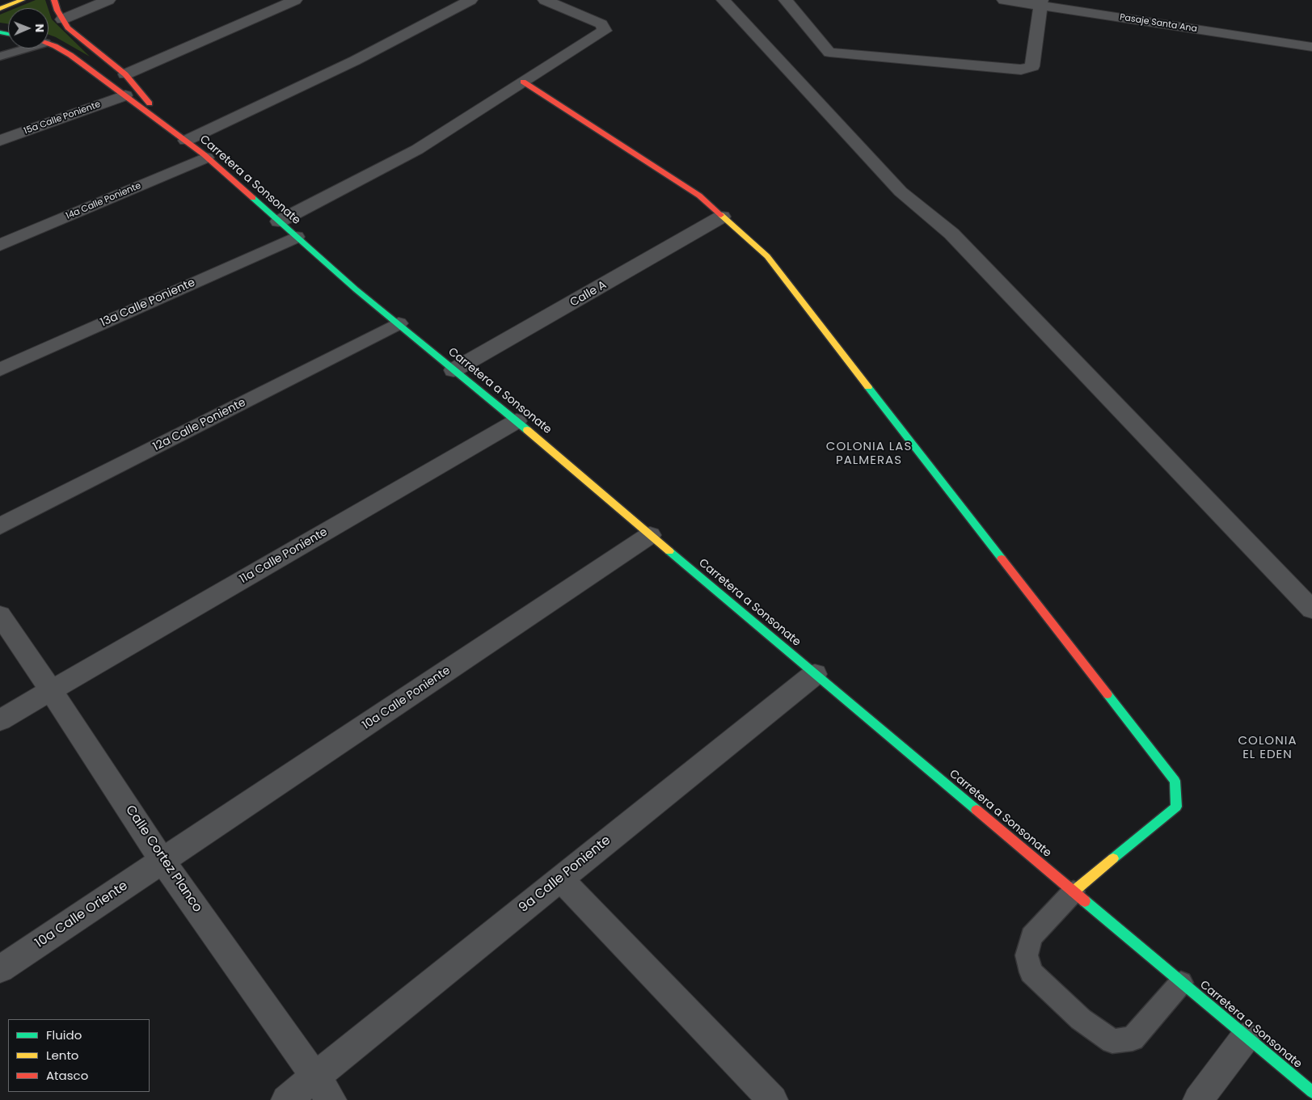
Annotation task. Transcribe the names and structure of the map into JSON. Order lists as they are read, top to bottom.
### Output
{
  "streets": {
    "main road": ["Carretera a Sonsonate"],
    "street": [
      "Pasaje Santa Ana",
      "15a Calle Poniente",
      "14a Calle Poniente",
      "Calle A",
      "13a Calle Poniente",
      "12a Calle Poniente",
      "11a Calle Poniente",
      "10a Calle Poniente",
      "Calle Cortez Planco",
      "9a Calle Poniente",
      "10a Calle Oriente"
    ]
  },
  "crossings": [
    ["15a Calle Poniente", "Carretera a Sonsonate"],
    ["Carretera a Sonsonate", "14a Calle Poniente"],
    ["Carretera a Sonsonate", "Calle A"],
    ["Carretera a Sonsonate", "13a Calle Poniente"],
    ["Carretera a Sonsonate", "12a Calle Poniente"],
    ["Carretera a Sonsonate", "11a Calle Poniente"],
    ["Carretera a Sonsonate", "10a Calle Poniente"],
    ["Carretera a Sonsonate", "9a Calle Poniente"],
    ["11a Calle Poniente", "Calle Cortez Planco"],
    ["10a Calle Poniente", "Calle Cortez Planco"],
    ["10a Calle Poniente", "10a Calle Oriente"],
    ["Calle Cortez Planco", "9a Calle Poniente"],
    ["Calle Cortez Planco", "10a Calle Oriente"]
  ],
  "districts": ["COLONIA LAS PALMERAS", "COLONIA EL EDEN"],
  "legend": ["Fluido", "Lento", "Atasco"],
  "north": "right"
}
